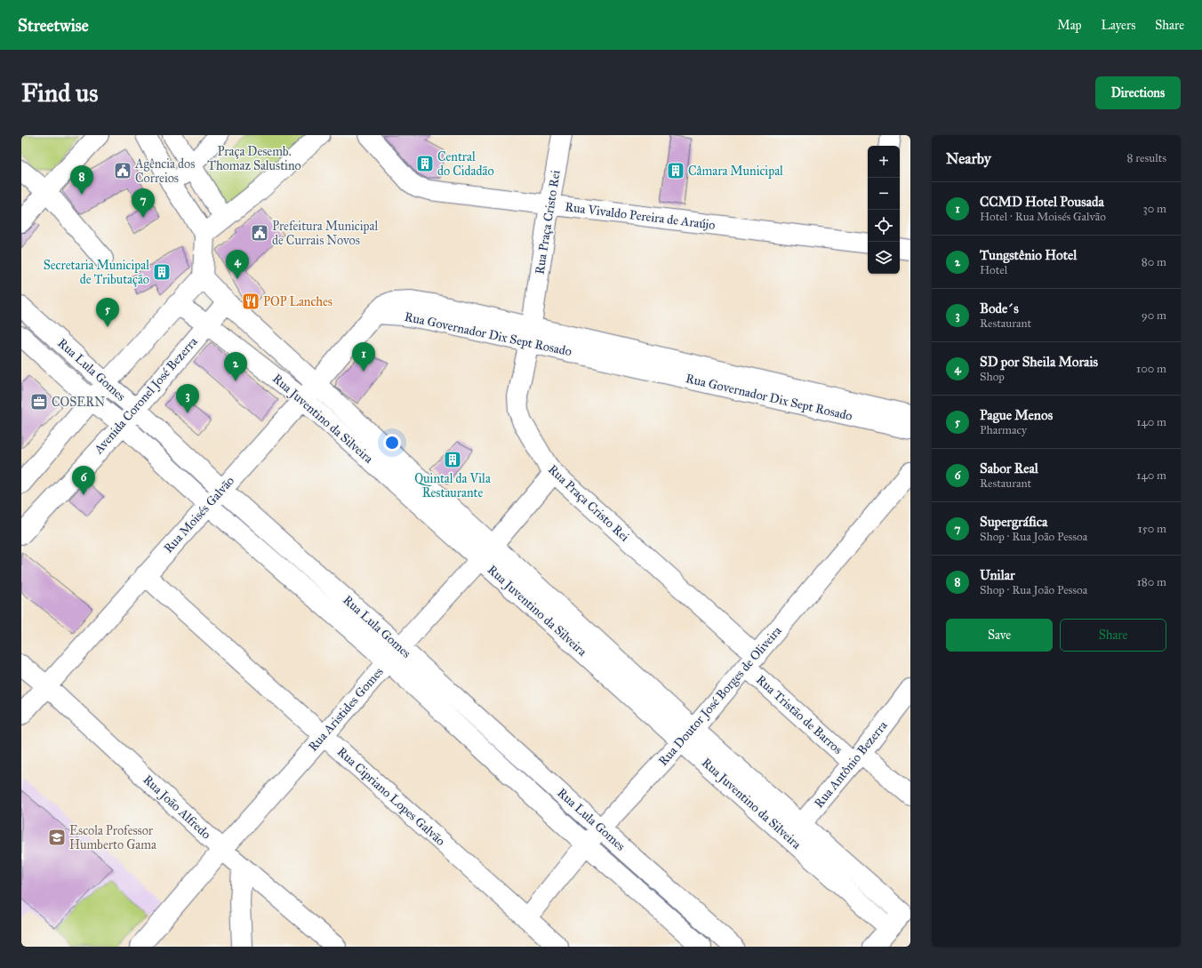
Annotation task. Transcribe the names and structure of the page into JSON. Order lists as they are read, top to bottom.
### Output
{
  "streets": {
    "street": [
      "Rua Vivaldo Pereira de Araújo",
      "Rua Praça Cristo Rei",
      "Rua Governador Dix Sept Rosado",
      "Rua Lula Gomes",
      "Avenida Coronel José Bezerra",
      "Rua Juventino da Silveira",
      "Rua Moisés Galvão",
      "Rua Doutor José Borges de Oliveira",
      "Rua Aristides Gomes",
      "Rua Tristão de Barros",
      "Rua Antônio Bezerra",
      "Rua Cipriano Lopes Galvão",
      "Rua João Alfredo"
    ]
  },
  "crossings": [
    ["Rua Vivaldo Pereira de Araújo", "Rua Praça Cristo Rei"],
    ["Rua Praça Cristo Rei", "Rua Governador Dix Sept Rosado"],
    ["Rua Praça Cristo Rei", "Rua Doutor José Borges de Oliveira"],
    ["Rua Praça Cristo Rei", "Rua Aristides Gomes"],
    ["Rua Praça Cristo Rei", "Rua Tristão de Barros"],
    ["Rua Governador Dix Sept Rosado", "Rua Moisés Galvão"],
    ["Rua Lula Gomes", "Avenida Coronel José Bezerra"],
    ["Rua Lula Gomes", "Rua Moisés Galvão"],
    ["Rua Lula Gomes", "Rua Doutor José Borges de Oliveira"],
    ["Rua Lula Gomes", "Rua Aristides Gomes"],
    ["Avenida Coronel José Bezerra", "Rua Juventino da Silveira"],
    ["Rua Juventino da Silveira", "Rua Moisés Galvão"],
    ["Rua Juventino da Silveira", "Rua Doutor José Borges de Oliveira"],
    ["Rua Juventino da Silveira", "Rua Aristides Gomes"],
    ["Rua Juventino da Silveira", "Rua Antônio Bezerra"],
    ["Rua Moisés Galvão", "Rua Cipriano Lopes Galvão"],
    ["Rua Moisés Galvão", "Rua João Alfredo"],
    ["Rua Doutor José Borges de Oliveira", "Rua Tristão de Barros"],
    ["Rua Doutor José Borges de Oliveira", "Rua Cipriano Lopes Galvão"],
    ["Rua Aristides Gomes", "Rua Cipriano Lopes Galvão"],
    ["Rua Aristides Gomes", "Rua João Alfredo"],
    ["Rua Tristão de Barros", "Rua Antônio Bezerra"]
  ],
  "parks": ["Praça Desemb. Thomaz Salustino"],
  "places": {
    "building": [
      "Central do Cidadão",
      "Câmara Municipal",
      "Secretaria Municipal de Tributação",
      "Quintal da Vila Restaurante"
    ],
    "public building": ["Agência dos Correios", "Prefeitura Municipal de Currais Novos"],
    "restaurant": ["POP Lanches"],
    "office": ["COSERN"],
    "school or university": ["Escola Professor Humberto Gama"]
  },
  "page": {
    "header": "Streetwise",
    "nav": ["Map", "Layers", "Share"],
    "buttons": [
      "Directions",
      ["Save", "Share"]
    ],
    "title": "Find us",
    "heading": ["Nearby", "8 results"],
    "map_buttons": ["+", "−"],
    "pins": [
      "8",
      "7",
      "4",
      "5",
      "1",
      "2",
      "3",
      "6"
    ],
    "list": [
      {
        "mark": "1",
        "name": "CCMD Hotel Pousada",
        "note": "Hotel · Rua Moisés Galvão",
        "value": "30 m"
      },
      {
        "mark": "2",
        "name": "Tungstênio Hotel",
        "note": "Hotel",
        "value": "80 m"
      },
      {
        "mark": "3",
        "name": "Bode´s",
        "note": "Restaurant",
        "value": "90 m"
      },
      {
        "mark": "4",
        "name": "SD por Sheila Morais",
        "note": "Shop",
        "value": "100 m"
      },
      {
        "mark": "5",
        "name": "Pague Menos",
        "note": "Pharmacy",
        "value": "140 m"
      },
      {
        "mark": "6",
        "name": "Sabor Real",
        "note": "Restaurant",
        "value": "140 m"
      },
      {
        "mark": "7",
        "name": "Supergráfica",
        "note": "Shop · Rua João Pessoa",
        "value": "150 m"
      },
      {
        "mark": "8",
        "name": "Unilar",
        "note": "Shop · Rua João Pessoa",
        "value": "180 m"
      }
    ]
  }
}
